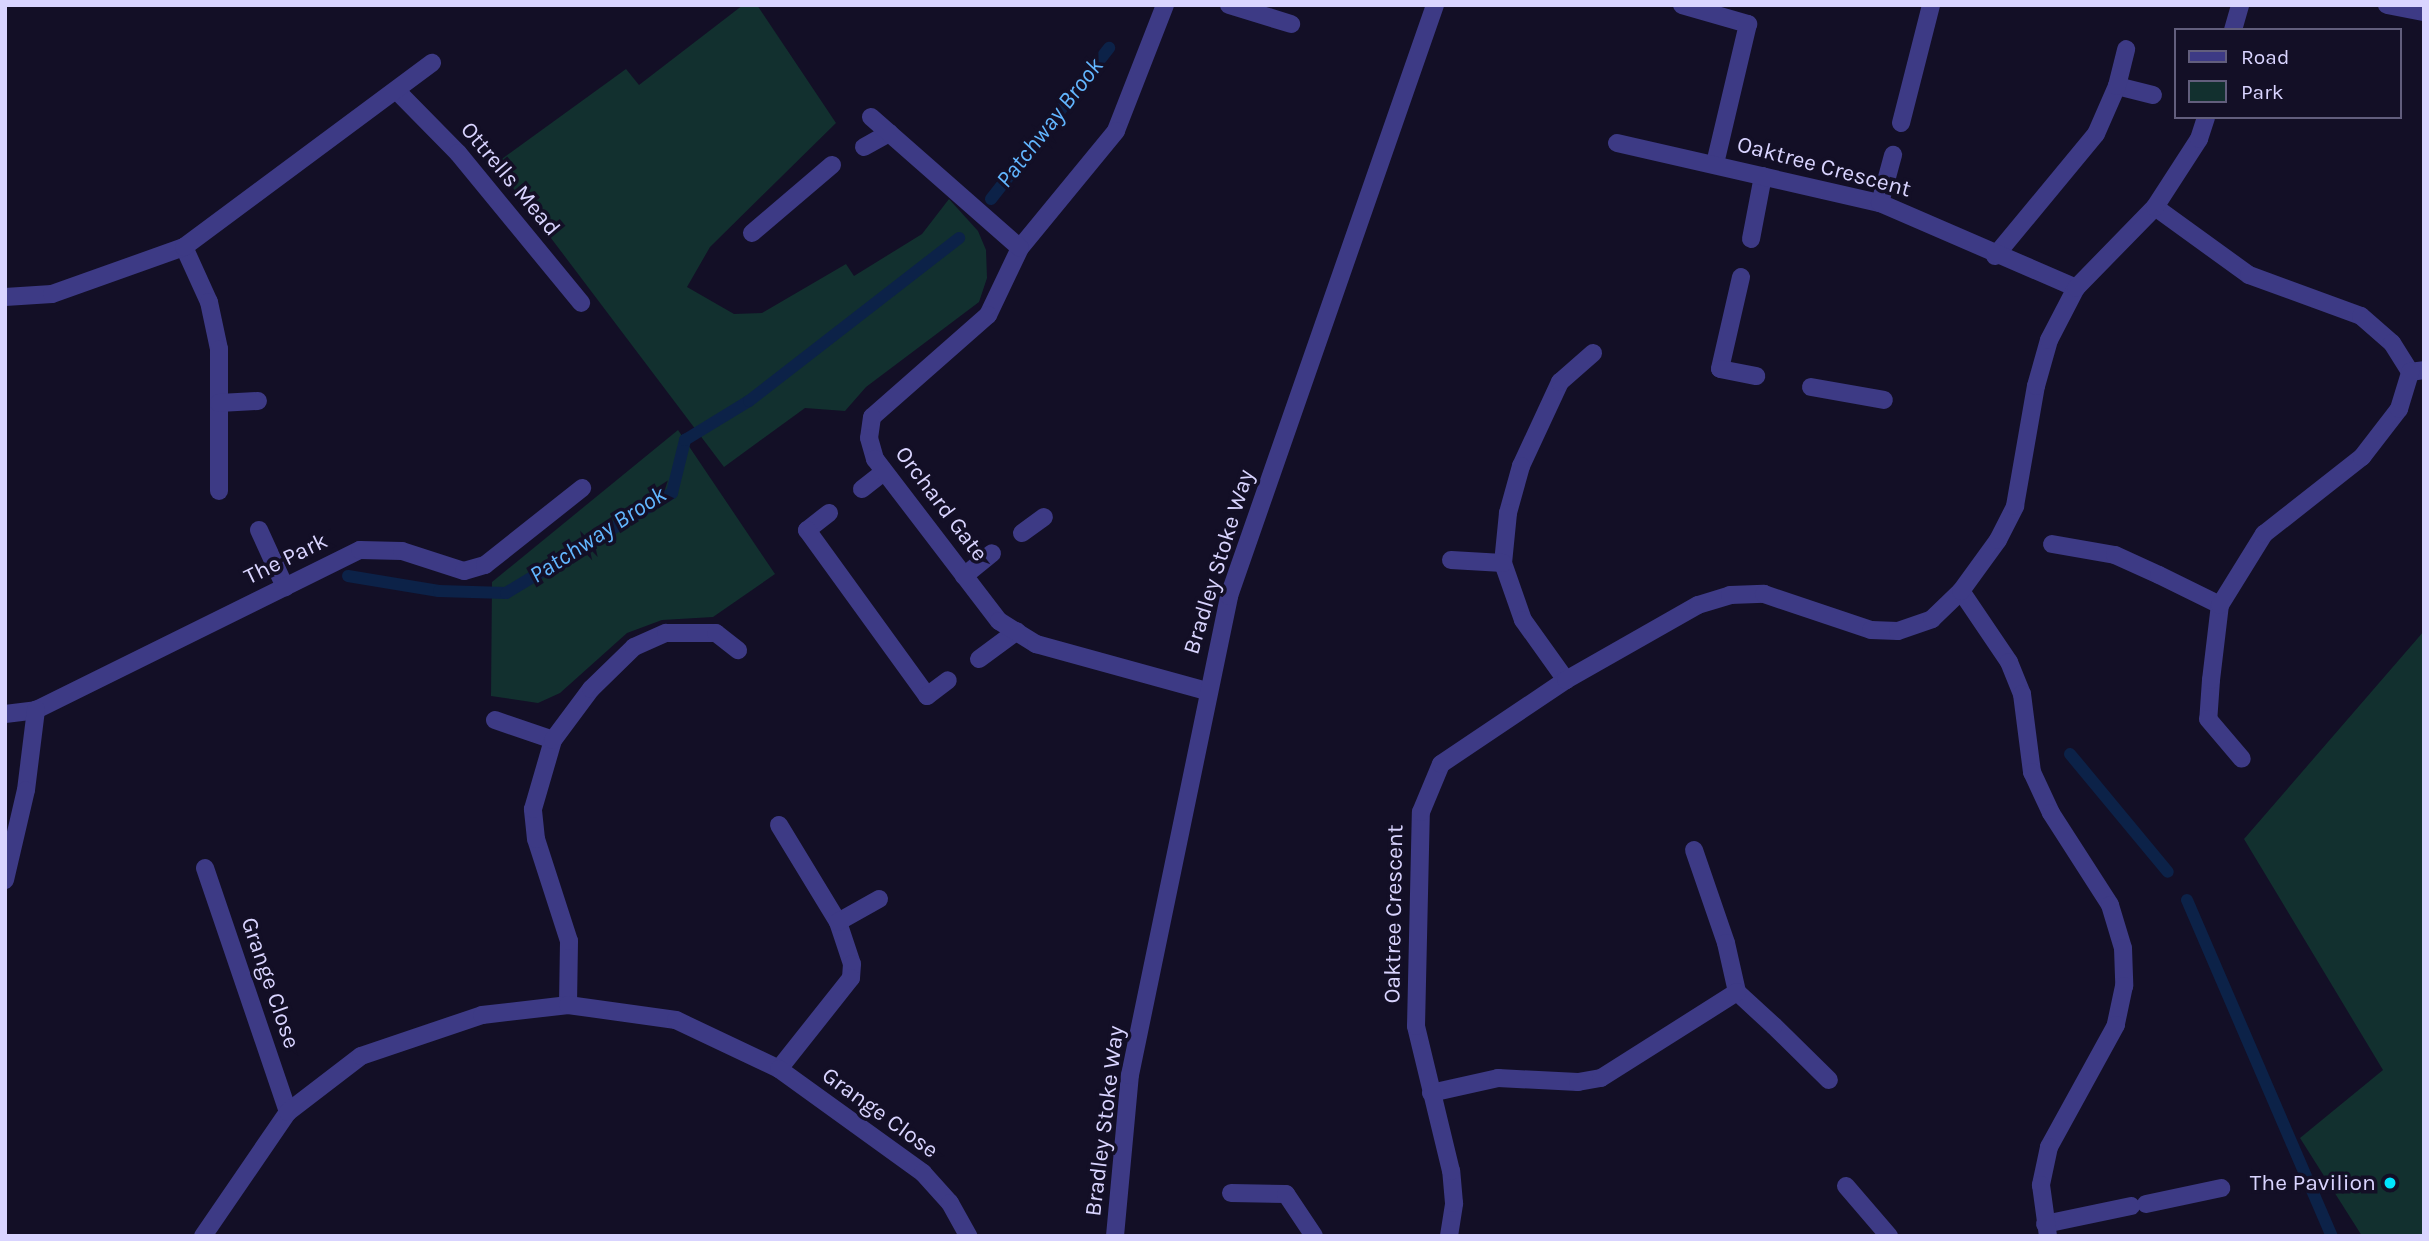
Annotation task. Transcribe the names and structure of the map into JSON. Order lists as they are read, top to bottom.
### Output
{
  "streets": {
    "street": [
      "Oaktree Crescent",
      "Ottrells Mead",
      "Orchard Gate",
      "The Park",
      "Bradley Stoke Way",
      "Grange Close"
    ]
  },
  "crossings": [
    ["Orchard Gate", "Bradley Stoke Way"]
  ],
  "water": ["Patchway Brook"],
  "places": ["The Pavilion"],
  "legend": ["Road", "Park"]
}
